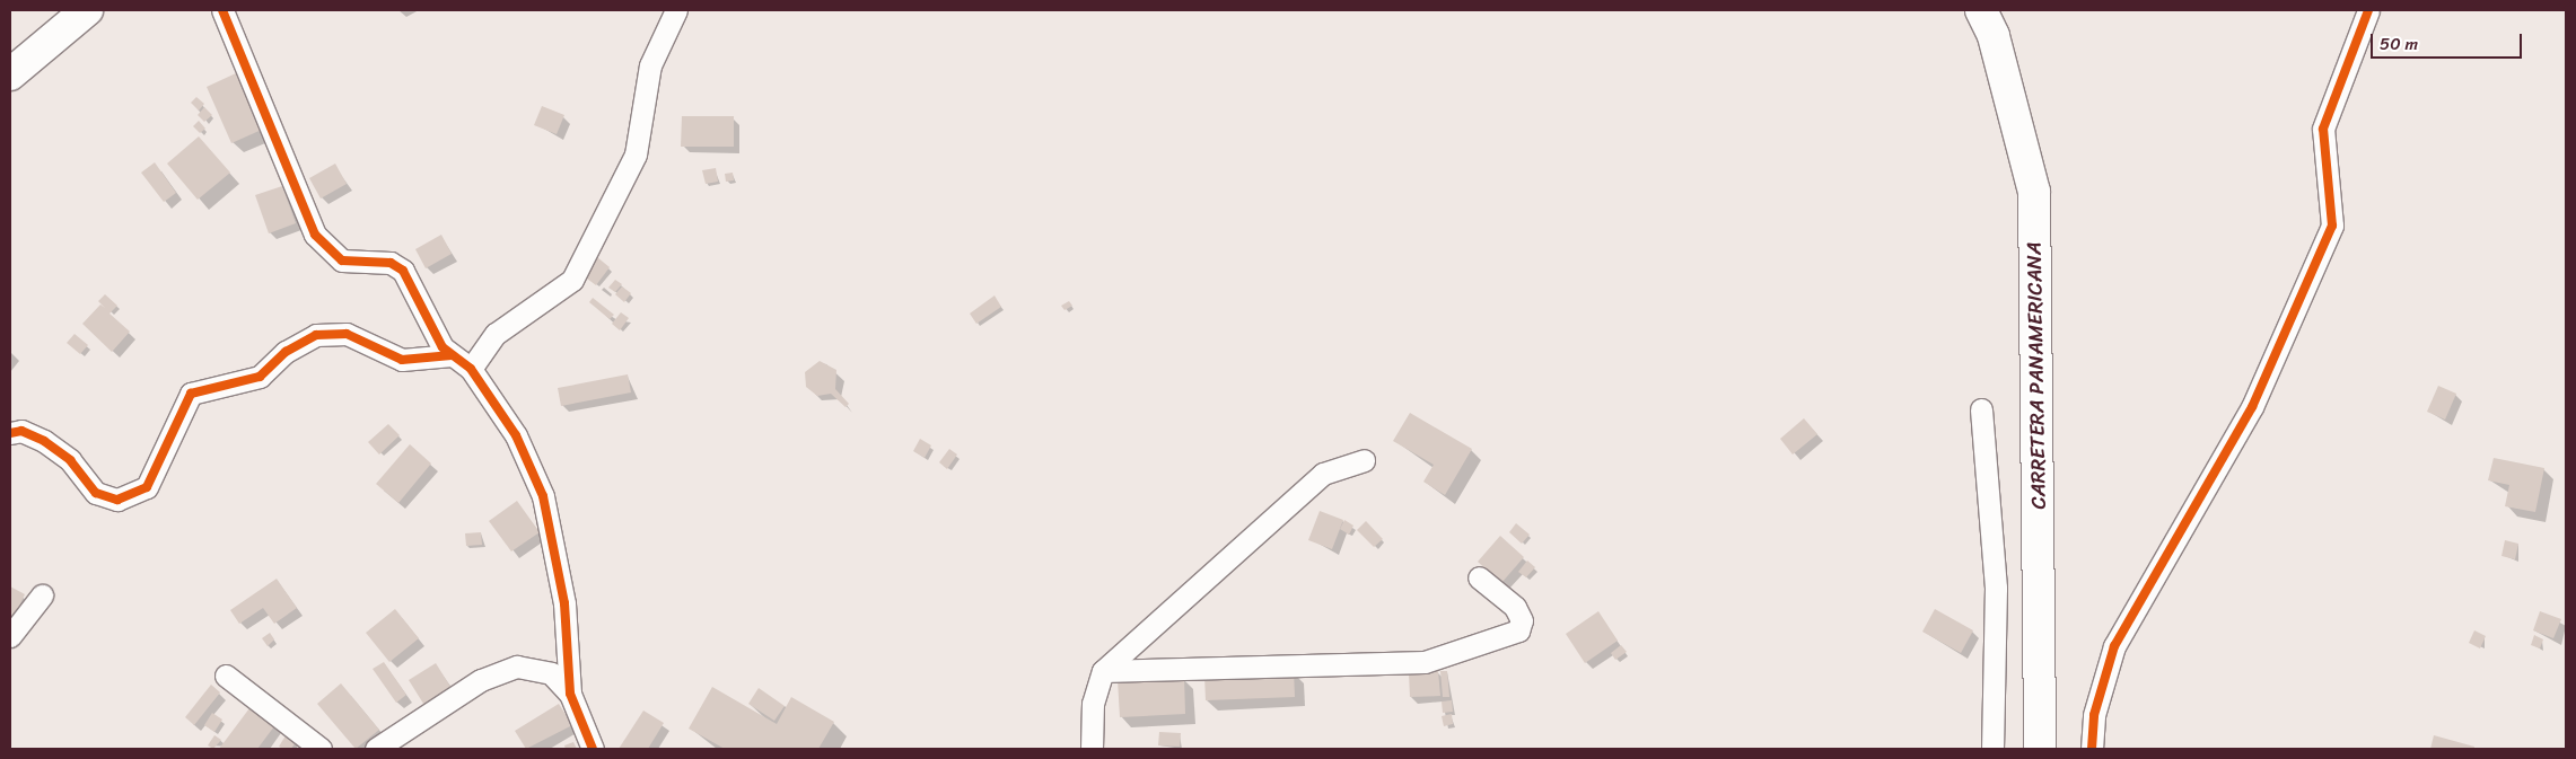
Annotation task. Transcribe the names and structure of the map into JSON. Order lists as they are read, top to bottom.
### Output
{
  "streets": {
    "highway": ["CARRETERA PANAMERICANA"]
  },
  "scale_bar": "50 m"
}
